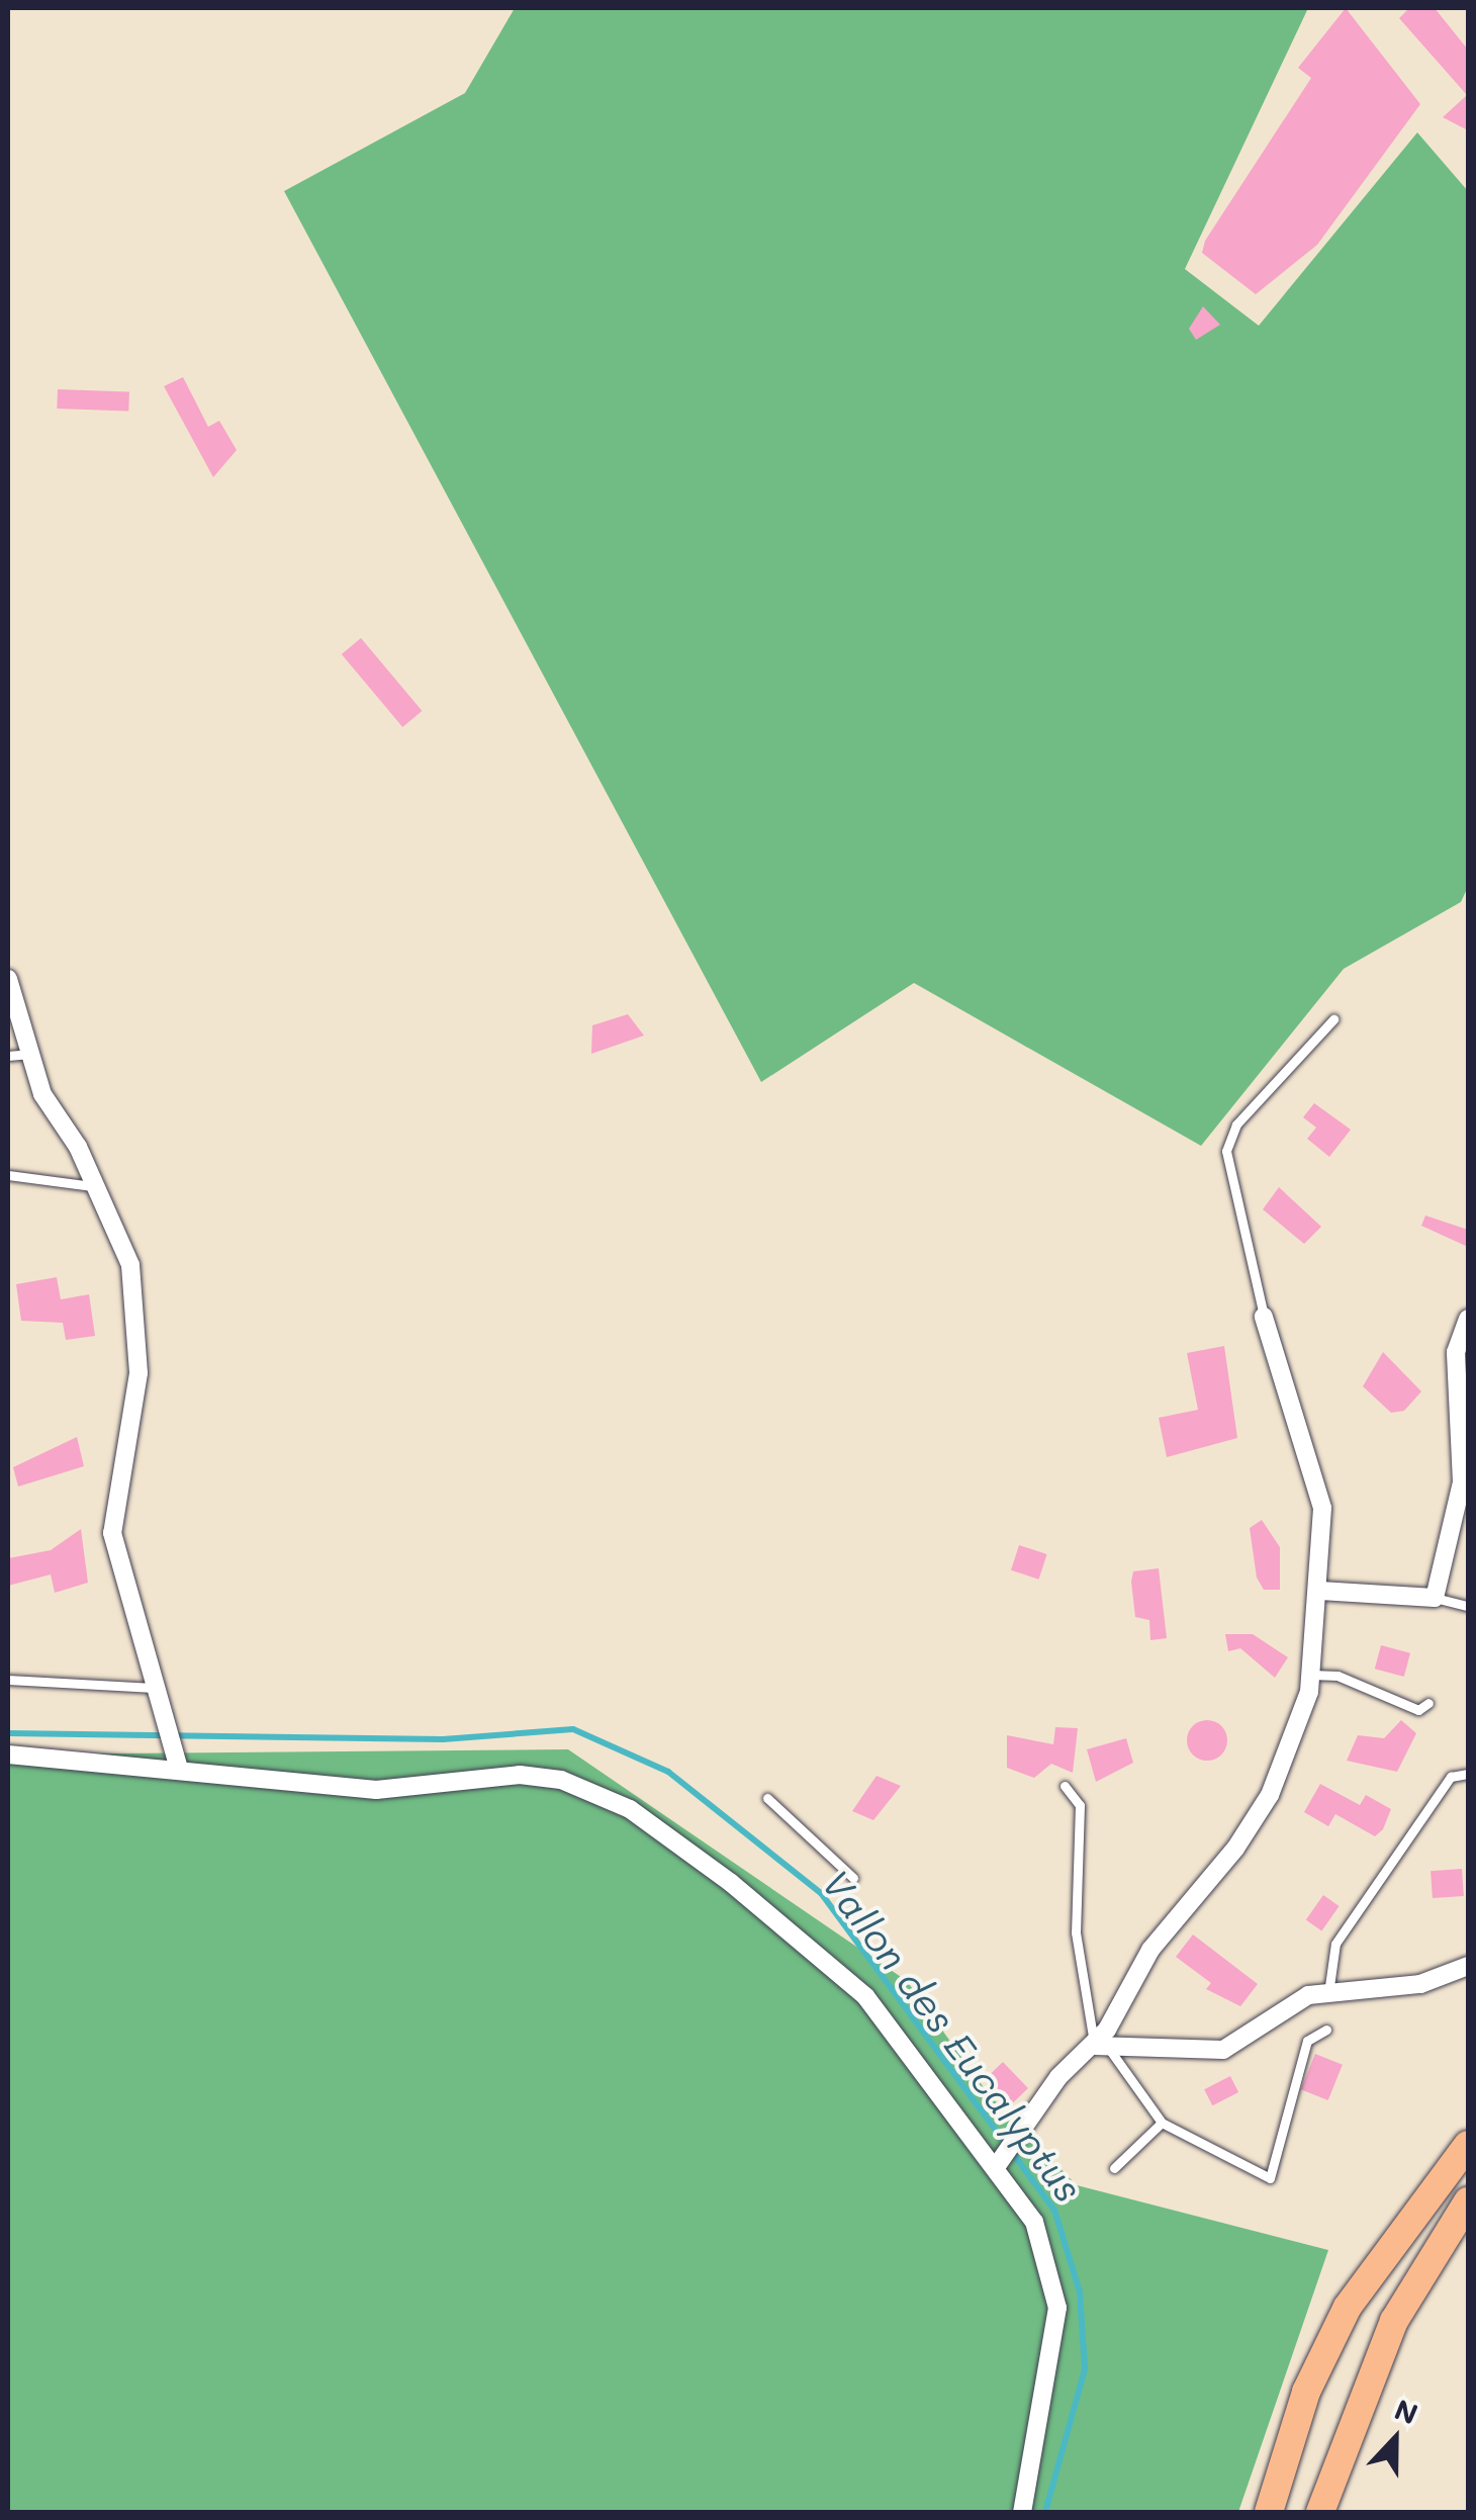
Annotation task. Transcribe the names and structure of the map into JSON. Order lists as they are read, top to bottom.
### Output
{
  "water": ["Vallon des Eucalyptus"],
  "north": "top"
}
